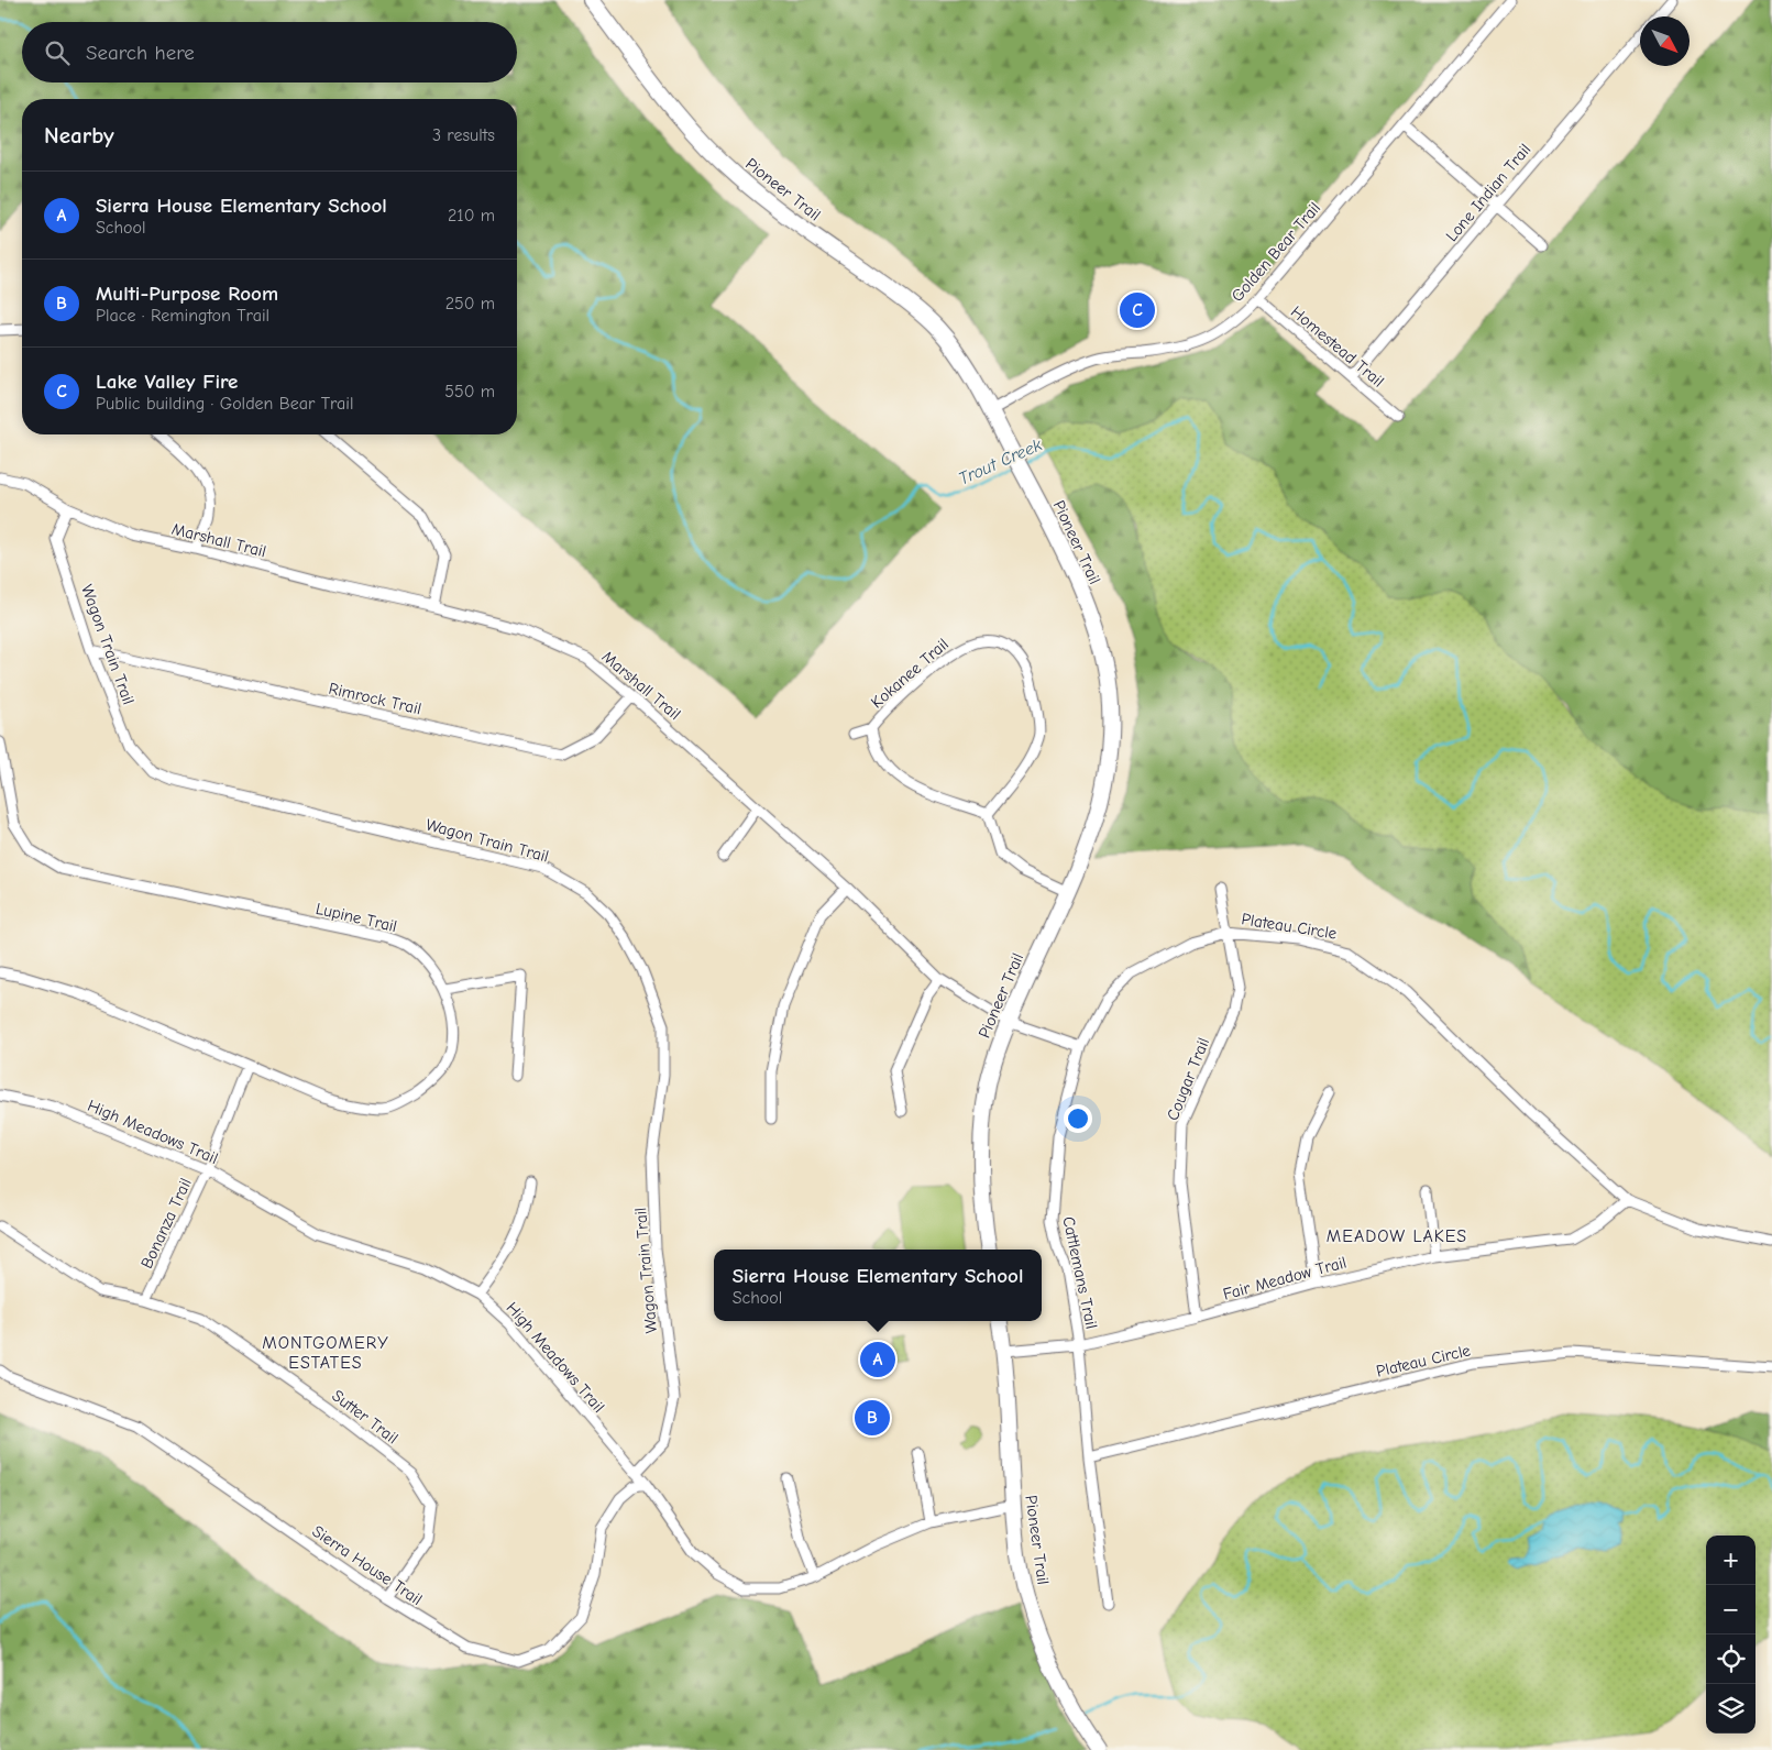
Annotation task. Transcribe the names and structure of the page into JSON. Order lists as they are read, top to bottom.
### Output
{
  "streets": {
    "main road": ["Pioneer Trail"],
    "street": [
      "Lone Indian Trail",
      "Golden Bear Trail",
      "Homestead Trail",
      "Marshall Trail",
      "Wagon Train Trail",
      "Kokanee Trail",
      "Rimrock Trail",
      "Lupine Trail",
      "Plateau Circle",
      "Cougar Trail",
      "High Meadows Trail",
      "Bonanza Trail",
      "Cattlemans Trail",
      "Fair Meadow Trail",
      "Sutter Trail",
      "Sierra House Trail"
    ]
  },
  "crossings": [
    ["Pioneer Trail", "Golden Bear Trail"],
    ["Pioneer Trail", "Marshall Trail"],
    ["Pioneer Trail", "High Meadows Trail"],
    ["Pioneer Trail", "Fair Meadow Trail"],
    ["Lone Indian Trail", "Homestead Trail"],
    ["Golden Bear Trail", "Homestead Trail"],
    ["Marshall Trail", "Wagon Train Trail"],
    ["Marshall Trail", "Rimrock Trail"],
    ["Marshall Trail", "Cattlemans Trail"],
    ["Wagon Train Trail", "Rimrock Trail"],
    ["Wagon Train Trail", "High Meadows Trail"],
    ["Lupine Trail", "Bonanza Trail"],
    ["Plateau Circle", "Cougar Trail"],
    ["Plateau Circle", "Cattlemans Trail"],
    ["Plateau Circle", "Fair Meadow Trail"],
    ["Cougar Trail", "Cattlemans Trail"],
    ["Cougar Trail", "Fair Meadow Trail"],
    ["High Meadows Trail", "Bonanza Trail"],
    ["High Meadows Trail", "Sierra House Trail"],
    ["Bonanza Trail", "Sutter Trail"],
    ["Cattlemans Trail", "Fair Meadow Trail"],
    ["Sutter Trail", "Sierra House Trail"]
  ],
  "districts": ["MEADOW LAKES", "MONTGOMERY ESTATES"],
  "water": ["Trout Creek"],
  "north": "bottom right",
  "page": {
    "search": "Search here",
    "heading": ["Nearby", "3 results"],
    "list": [
      {
        "mark": "A",
        "name": "Sierra House Elementary School",
        "note": "School",
        "value": "210 m"
      },
      {
        "mark": "B",
        "name": "Multi-Purpose Room",
        "note": "Place · Remington Trail",
        "value": "250 m"
      },
      {
        "mark": "C",
        "name": "Lake Valley Fire",
        "note": "Public building · Golden Bear Trail",
        "value": "550 m"
      }
    ],
    "pins": ["C", "A", "B"],
    "popup": ["Sierra House Elementary School", "School"],
    "map_buttons": ["+", "−"]
  }
}
